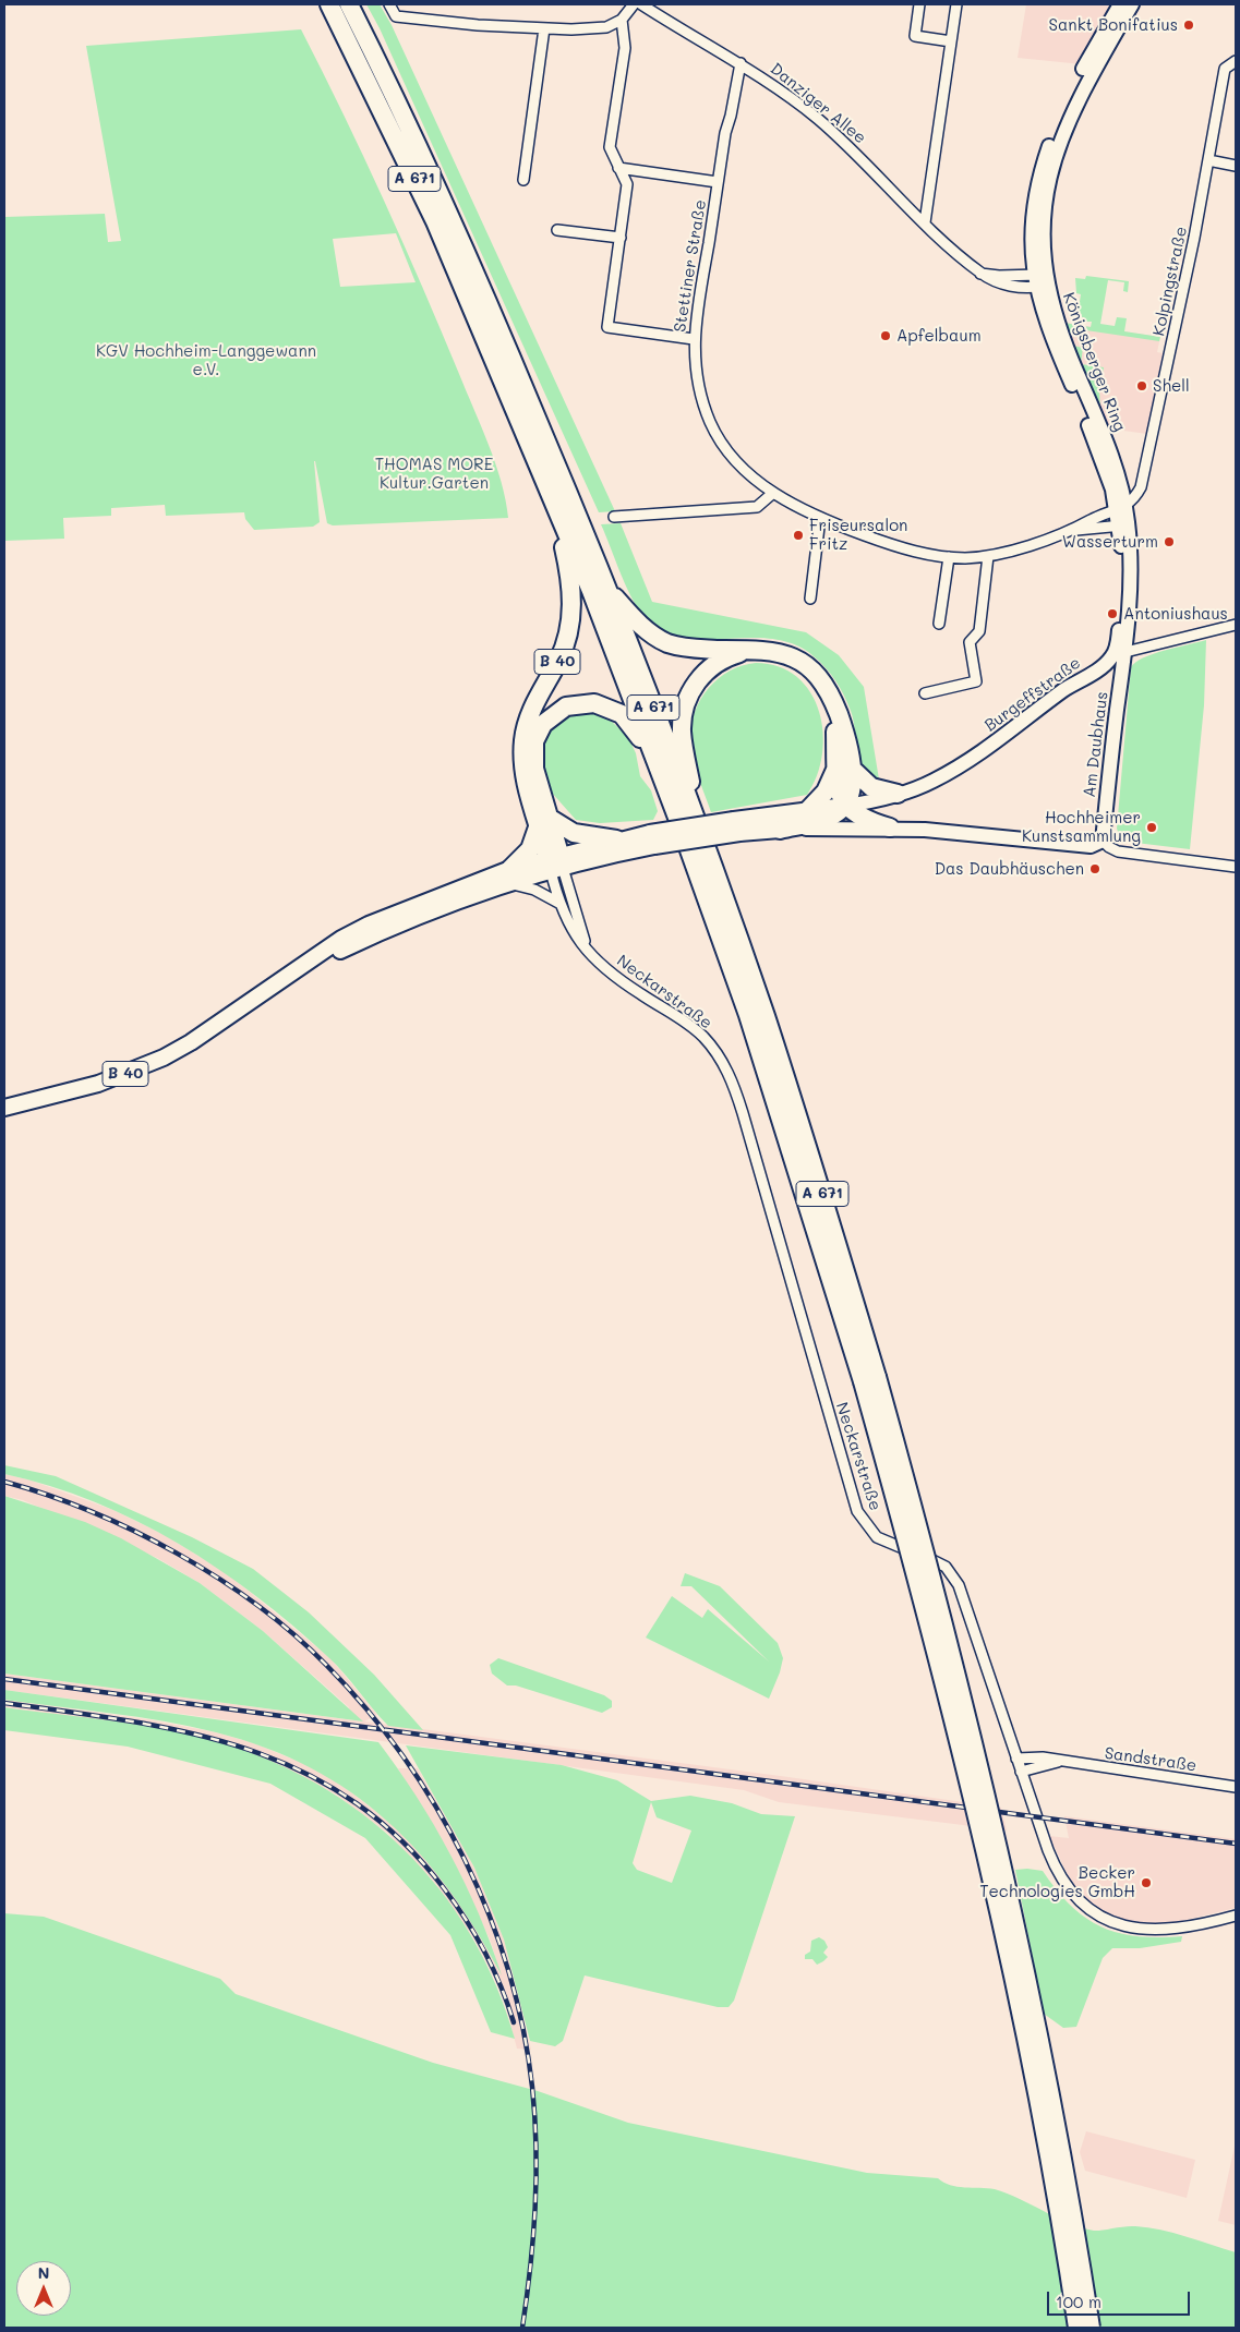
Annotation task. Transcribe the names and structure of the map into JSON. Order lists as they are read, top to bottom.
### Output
{
  "streets": {
    "highway": ["A 671", "B 40"],
    "main road": ["Königsberger Ring", "Burgeffstraße", "Am Daubhaus"],
    "street": [
      "Danziger Allee",
      "Stettiner Straße",
      "Kolpingstraße",
      "Neckarstraße",
      "Sandstraße"
    ]
  },
  "crossings": [
    ["Danziger Allee", "Stettiner Straße"],
    ["Danziger Allee", "Königsberger Ring"],
    ["A 671", "B 40"],
    ["Stettiner Straße", "Kolpingstraße"],
    ["Stettiner Straße", "Königsberger Ring"],
    ["Kolpingstraße", "Königsberger Ring"],
    ["Königsberger Ring", "Burgeffstraße"],
    ["Königsberger Ring", "Am Daubhaus"],
    ["B 40", "Burgeffstraße"],
    ["B 40", "Neckarstraße"],
    ["Burgeffstraße", "Am Daubhaus"],
    ["Neckarstraße", "Sandstraße"]
  ],
  "parks": ["KGV Hochheim-Langgewann e.V.", "THOMAS MORE Kultur.Garten"],
  "places": [
    "Sankt Bonifatius",
    "Apfelbaum",
    "Shell",
    "Friseursalon Fritz",
    "Wasserturm",
    "Antoniushaus",
    "Hochheimer Kunstsammlung",
    "Das Daubhäuschen",
    "Becker Technologies GmbH"
  ],
  "scale_bar": "100 m",
  "north": "top"
}
